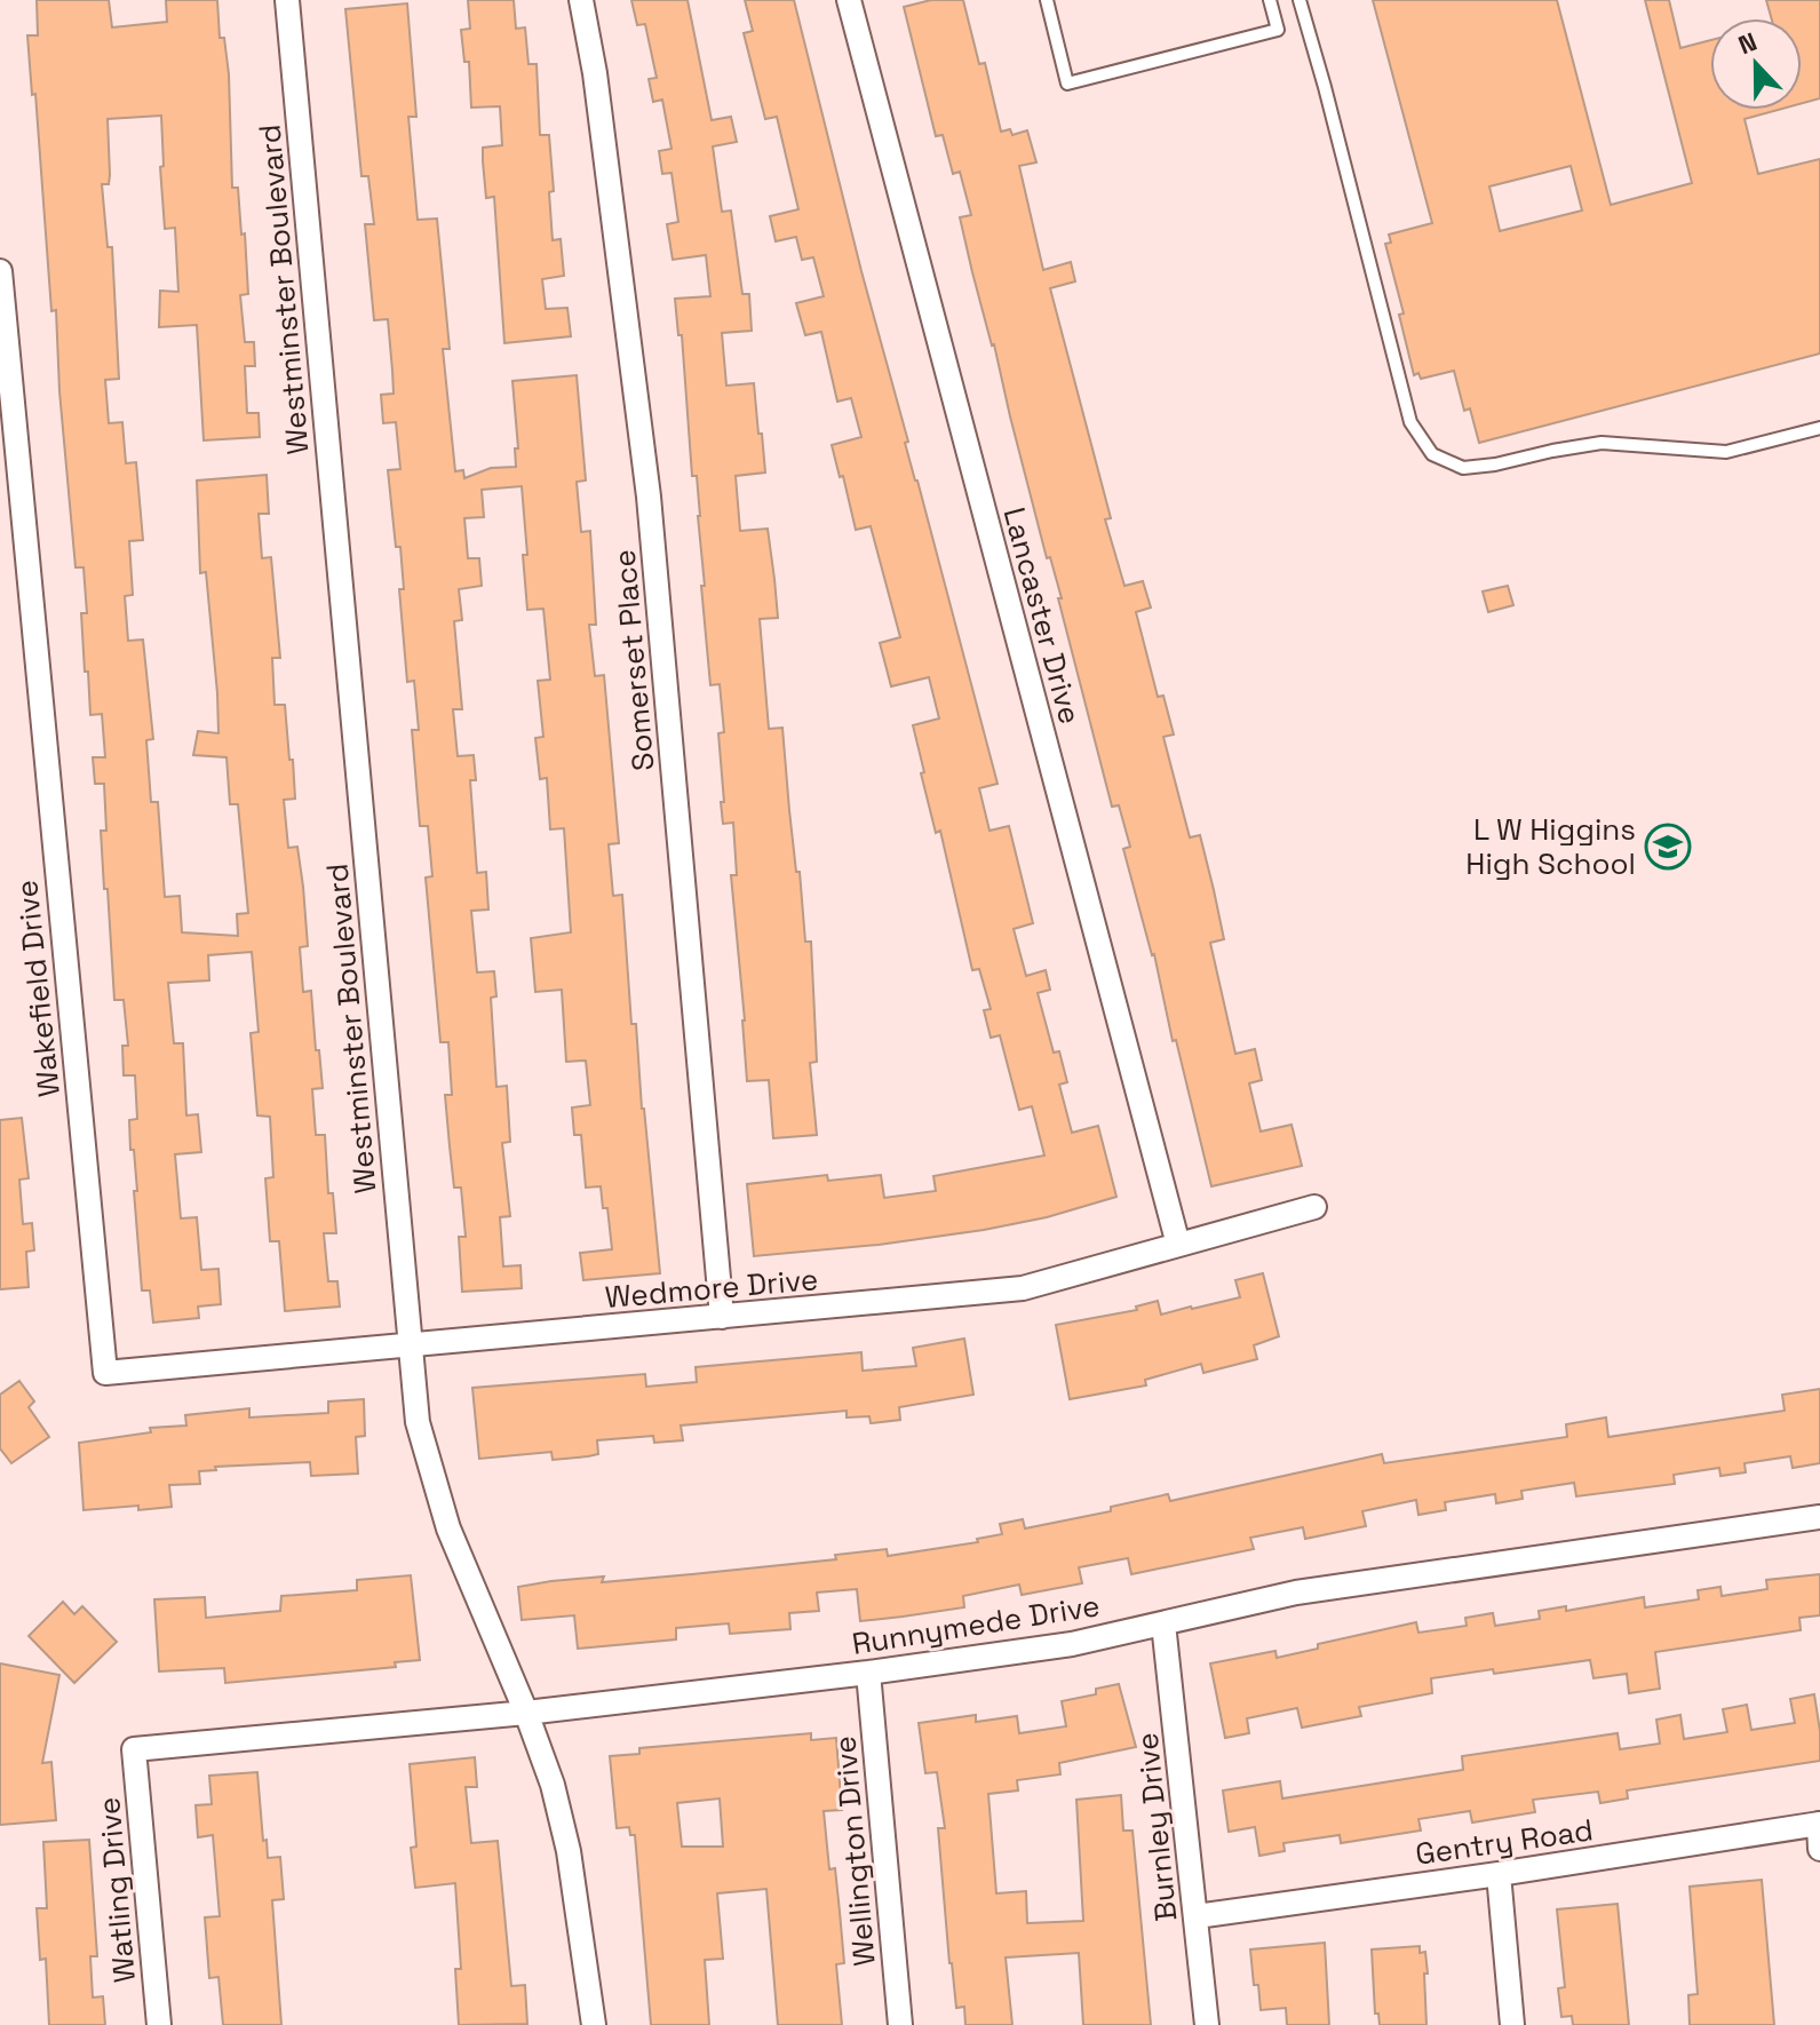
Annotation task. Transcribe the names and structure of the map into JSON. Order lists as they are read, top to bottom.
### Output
{
  "streets": {
    "street": [
      "Westminster Boulevard",
      "Lancaster Drive",
      "Somerset Place",
      "Wakefield Drive",
      "Wedmore Drive",
      "Runnymede Drive",
      "Burnley Drive",
      "Gentry Road",
      "Wellington Drive",
      "Watling Drive"
    ]
  },
  "crossings": [
    ["Westminster Boulevard", "Wedmore Drive"],
    ["Westminster Boulevard", "Runnymede Drive"],
    ["Lancaster Drive", "Wedmore Drive"],
    ["Somerset Place", "Wedmore Drive"],
    ["Wakefield Drive", "Wedmore Drive"],
    ["Runnymede Drive", "Burnley Drive"],
    ["Runnymede Drive", "Wellington Drive"],
    ["Runnymede Drive", "Watling Drive"],
    ["Burnley Drive", "Gentry Road"]
  ],
  "places": {
    "school or university": ["L W Higgins High School"]
  },
  "north": "top"
}
